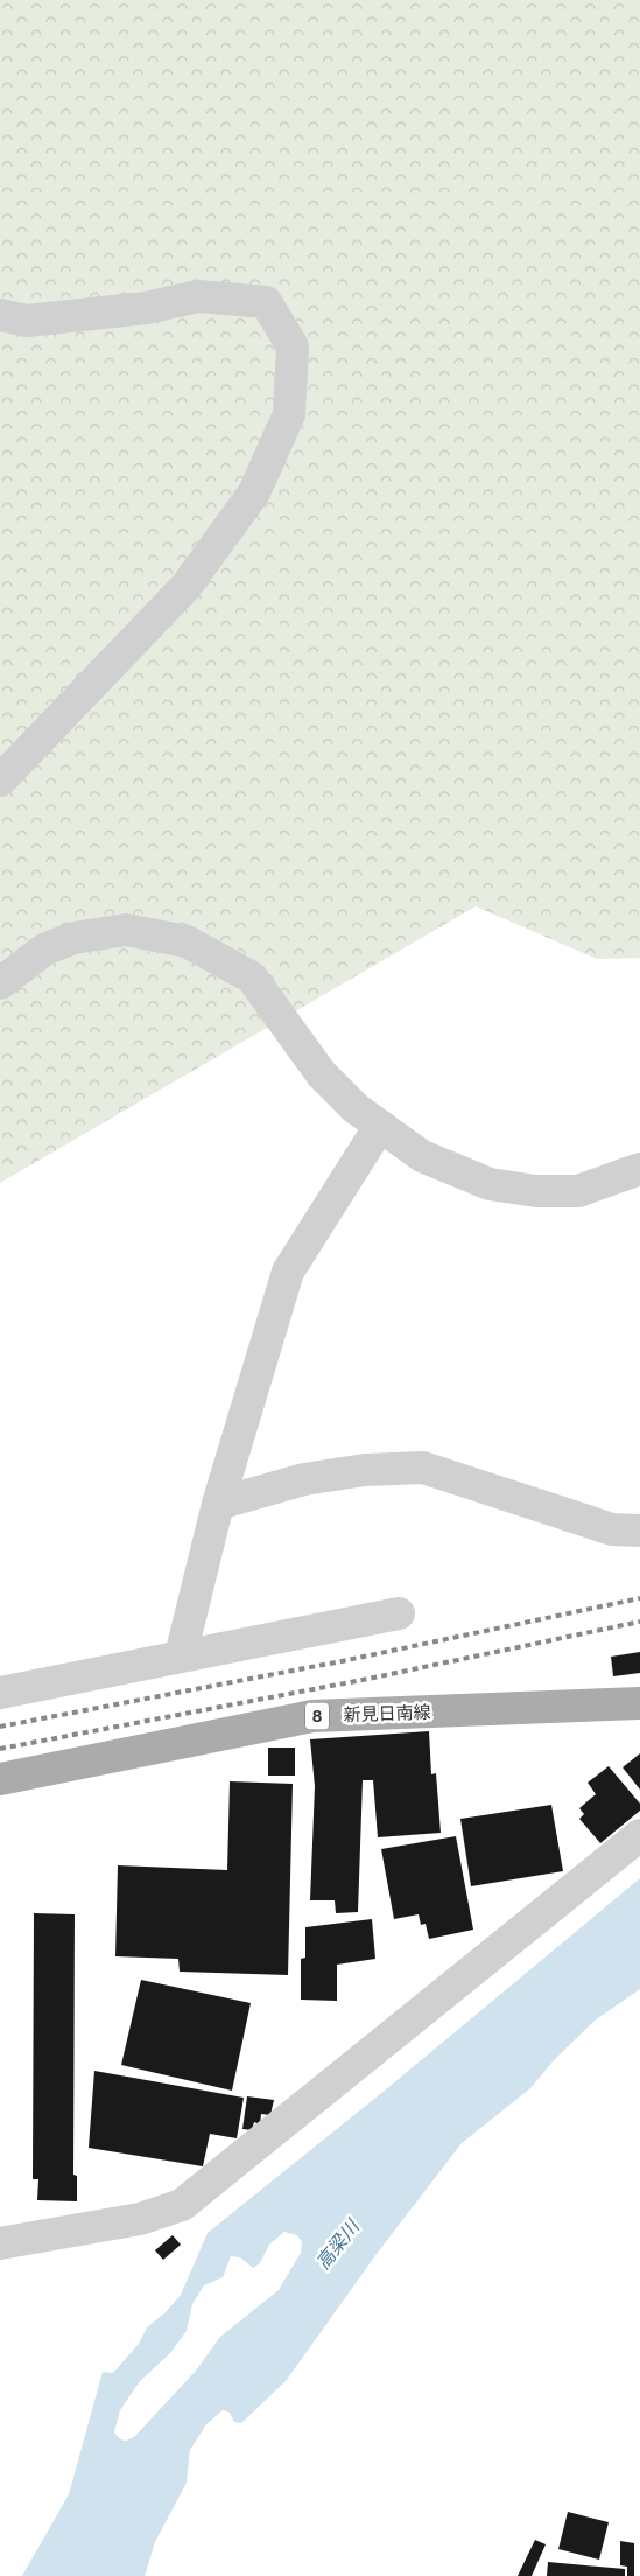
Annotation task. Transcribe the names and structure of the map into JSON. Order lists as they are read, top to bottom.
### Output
{
  "streets": {
    "main road": ["新見日南線", "8"]
  },
  "water": ["高梁川"]
}
